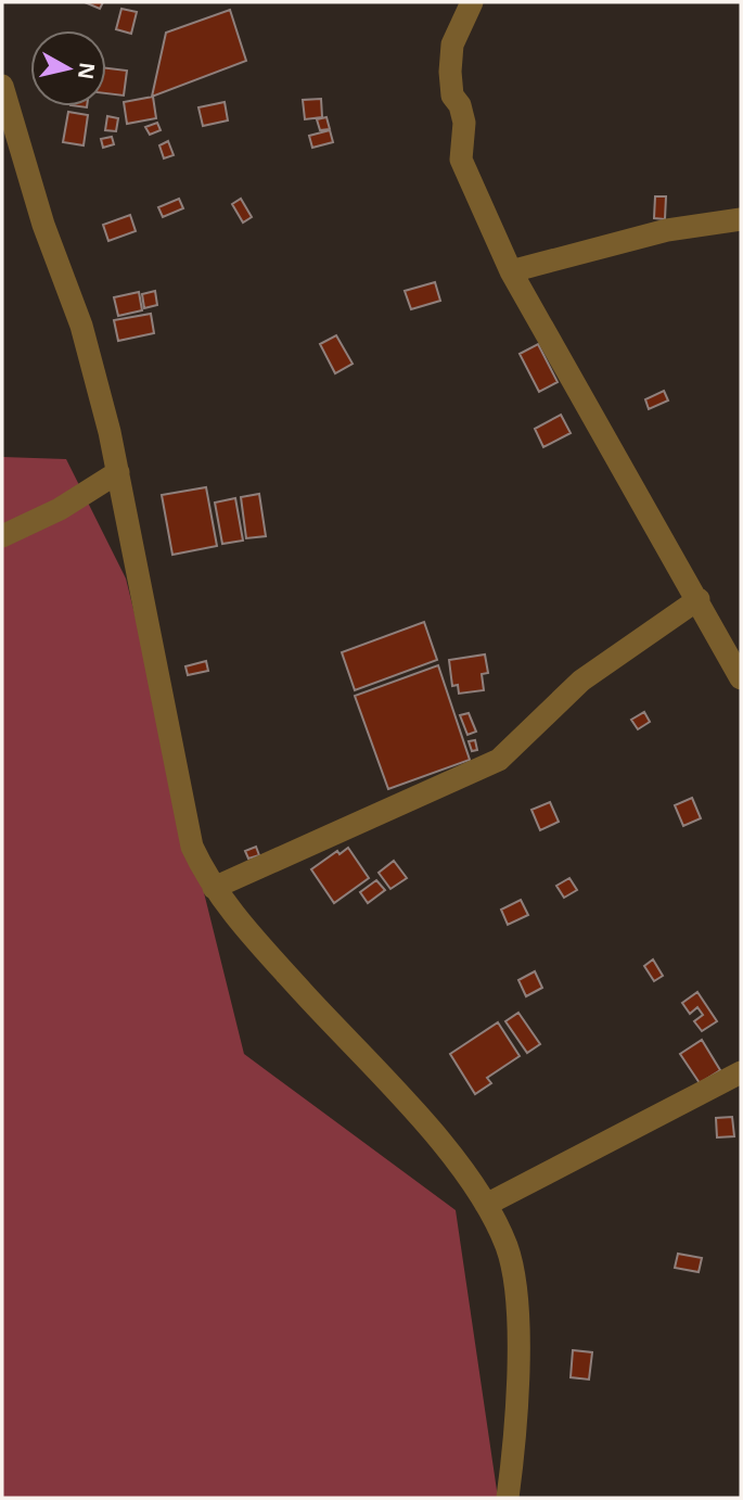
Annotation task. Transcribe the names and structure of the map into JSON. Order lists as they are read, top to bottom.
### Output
{
  "north": "right"
}
